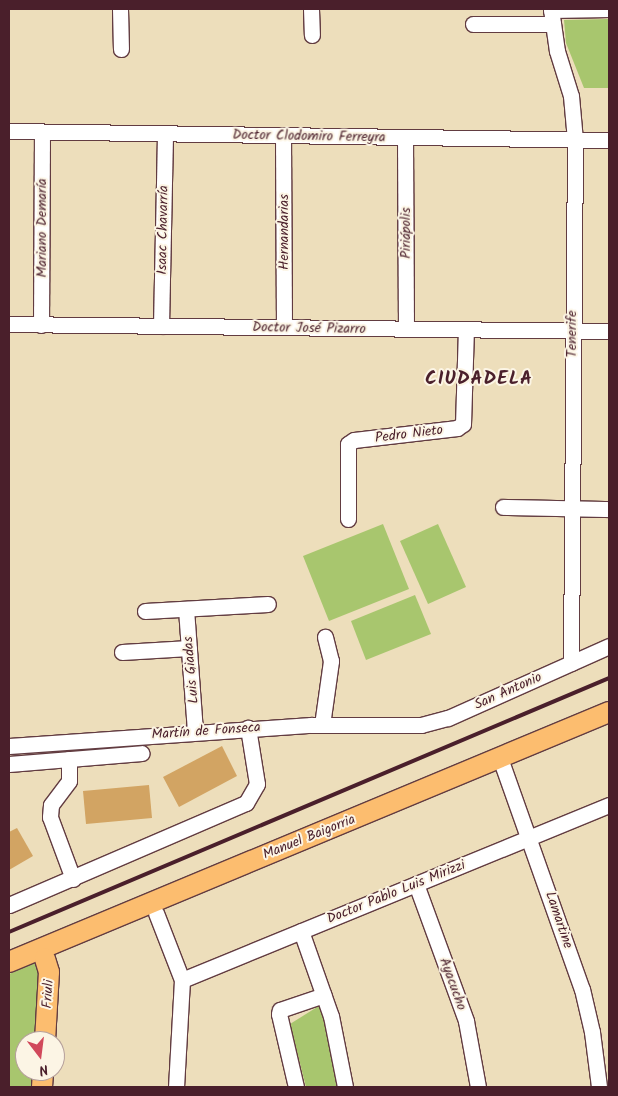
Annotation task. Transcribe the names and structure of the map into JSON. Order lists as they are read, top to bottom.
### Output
{
  "streets": {
    "main road": ["Manuel Baigorria", "Friuli"],
    "street": [
      "Doctor Clodomiro Ferreyra",
      "Mariano Demaría",
      "Isaac Chavarría",
      "Hernandarias",
      "Piriápolis",
      "Doctor José Pizarro",
      "Tenerife",
      "Pedro Nieto",
      "Luis Giadas",
      "San Antonio",
      "Martín de Fonseca",
      "Doctor Pablo Luis Mirizzi",
      "Lamartine",
      "Ayacucho"
    ]
  },
  "crossings": [
    ["Doctor Clodomiro Ferreyra", "Mariano Demaría"],
    ["Doctor Clodomiro Ferreyra", "Isaac Chavarría"],
    ["Doctor Clodomiro Ferreyra", "Hernandarias"],
    ["Doctor Clodomiro Ferreyra", "Piriápolis"],
    ["Doctor Clodomiro Ferreyra", "Tenerife"],
    ["Mariano Demaría", "Doctor José Pizarro"],
    ["Isaac Chavarría", "Doctor José Pizarro"],
    ["Hernandarias", "Doctor José Pizarro"],
    ["Piriápolis", "Doctor José Pizarro"],
    ["Doctor José Pizarro", "Tenerife"],
    ["Doctor José Pizarro", "Pedro Nieto"],
    ["Tenerife", "San Antonio"],
    ["Luis Giadas", "Martín de Fonseca"],
    ["San Antonio", "Martín de Fonseca"],
    ["Manuel Baigorria", "Lamartine"],
    ["Manuel Baigorria", "Friuli"],
    ["Doctor Pablo Luis Mirizzi", "Lamartine"],
    ["Doctor Pablo Luis Mirizzi", "Ayacucho"]
  ],
  "districts": ["CIUDADELA"],
  "north": "bottom"
}
